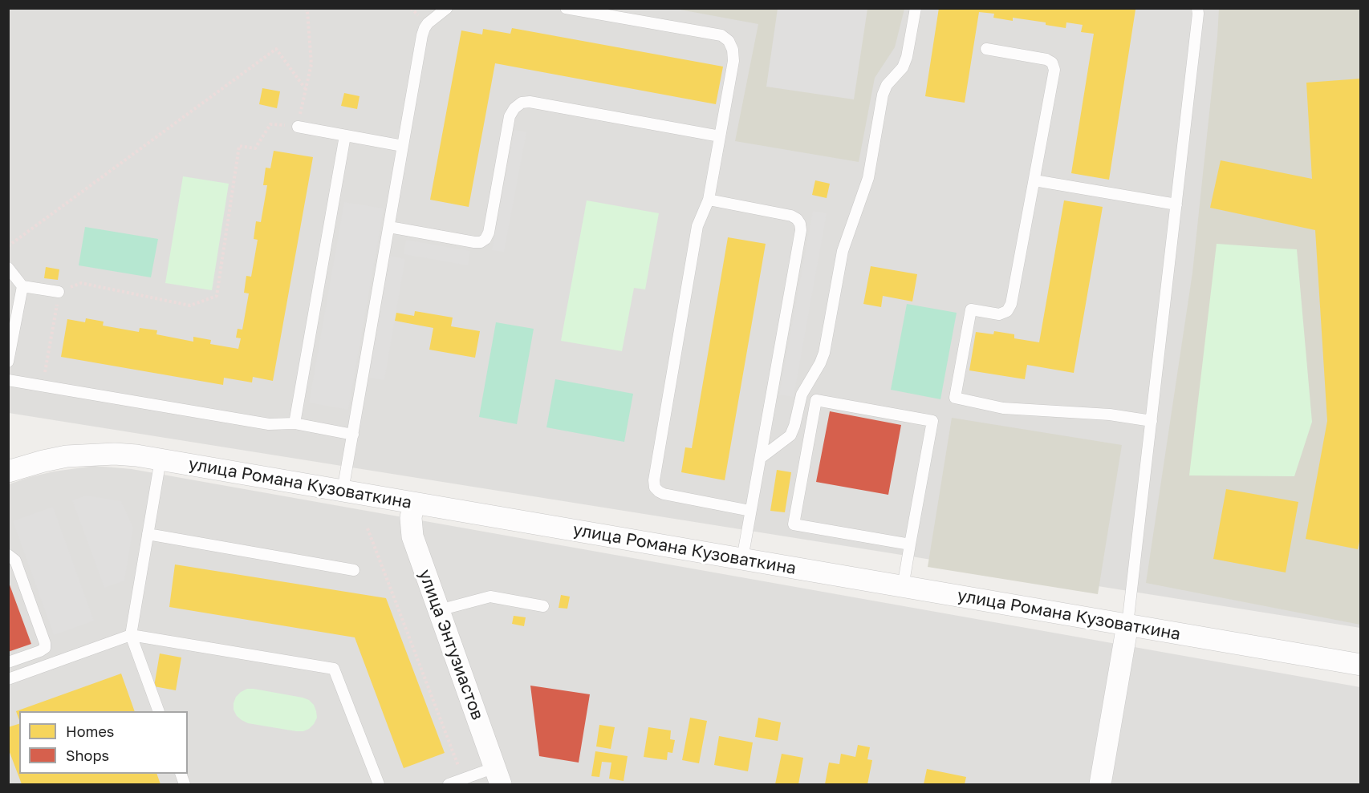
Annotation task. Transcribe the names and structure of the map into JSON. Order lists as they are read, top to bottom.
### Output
{
  "streets": {
    "street": ["улица Романа Кузоваткина", "улица Энтузиастов"]
  },
  "crossings": [
    ["улица Романа Кузоваткина", "улица Энтузиастов"]
  ],
  "legend": ["Homes", "Shops"]
}
